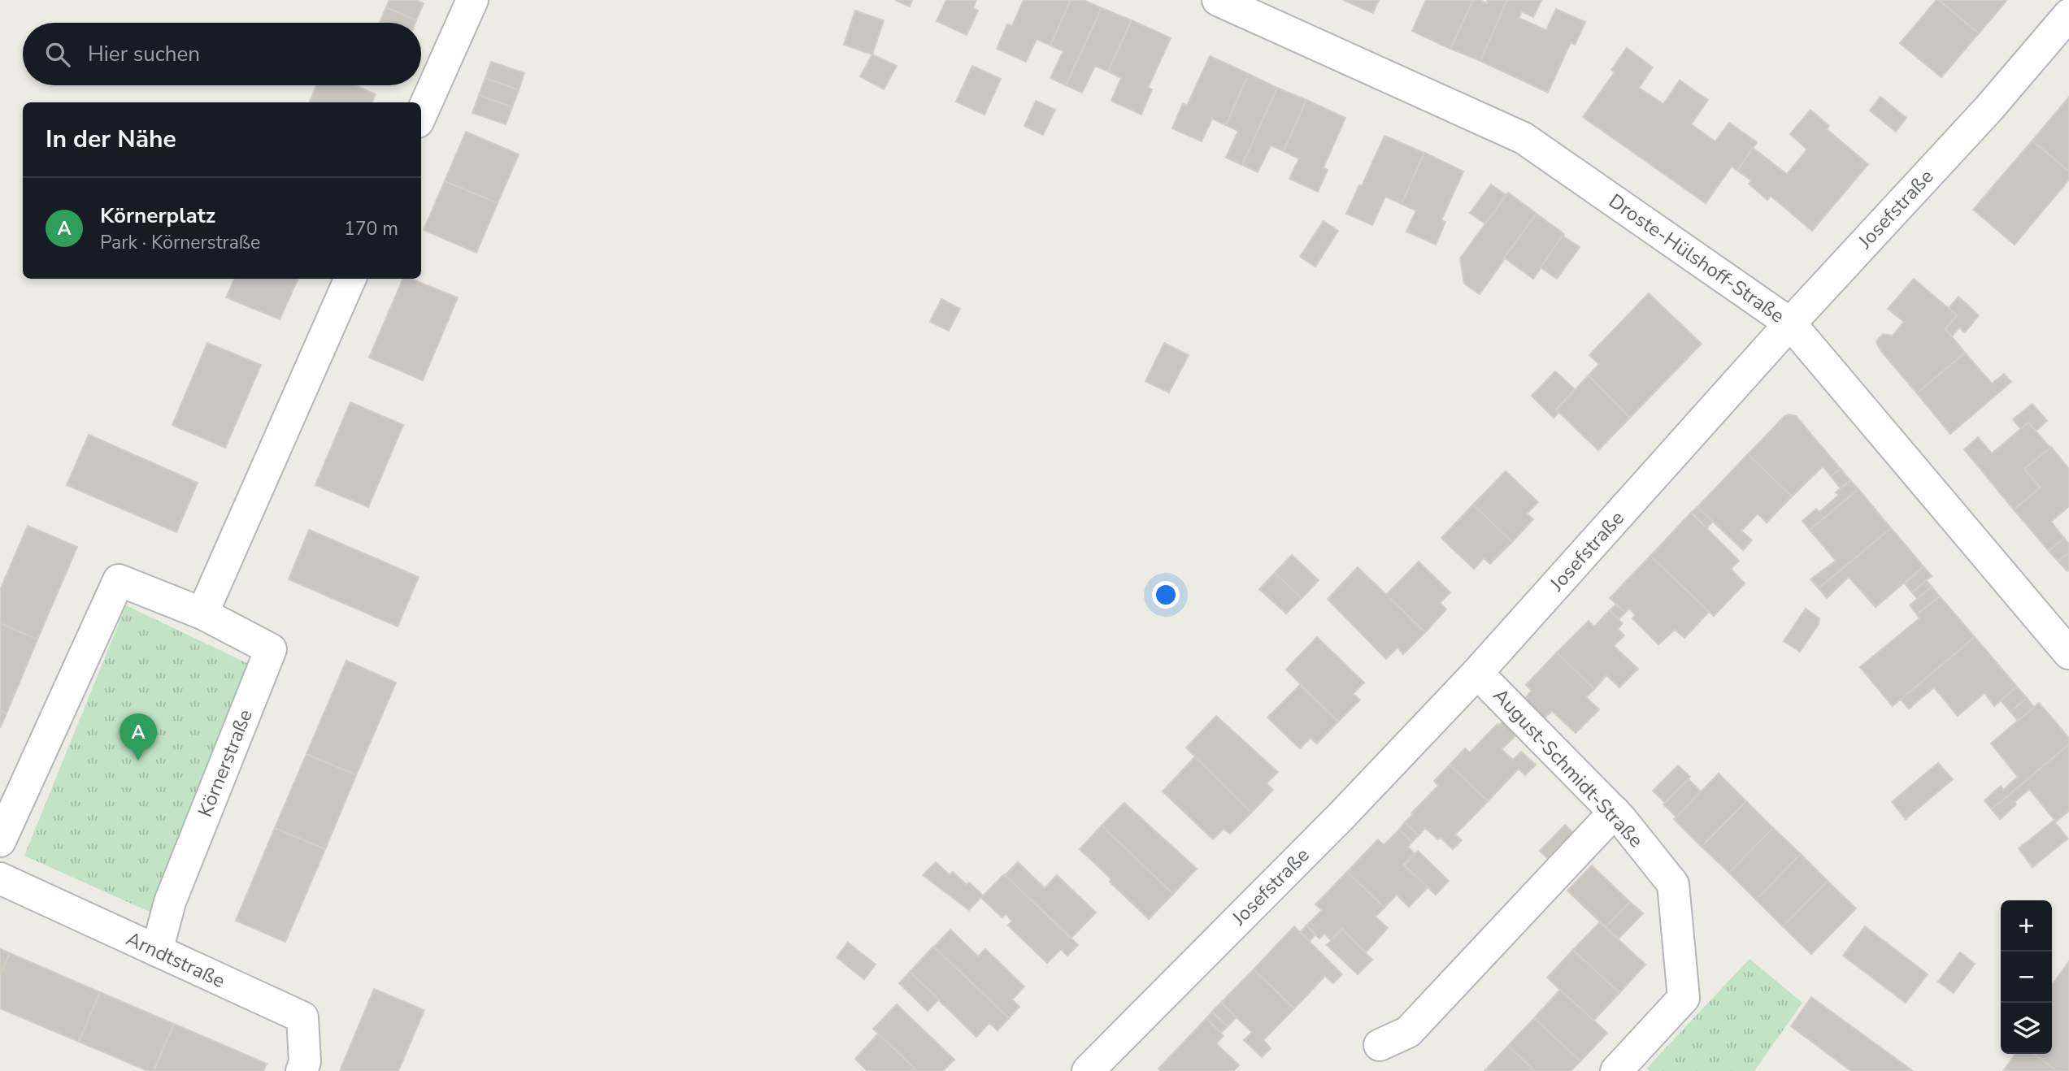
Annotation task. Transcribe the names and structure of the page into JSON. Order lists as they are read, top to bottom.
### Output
{
  "streets": {
    "street": [
      "Josefstraße",
      "Droste-Hülshoff-Straße",
      "Körnerstraße",
      "August-Schmidt-Straße",
      "Arndtstraße"
    ]
  },
  "crossings": [
    ["Josefstraße", "Droste-Hülshoff-Straße"],
    ["Josefstraße", "August-Schmidt-Straße"],
    ["Körnerstraße", "Arndtstraße"]
  ],
  "page": {
    "search": "Hier suchen",
    "heading": "In der Nähe",
    "list": [
      {
        "mark": "A",
        "name": "Körnerplatz",
        "note": "Park · Körnerstraße",
        "value": "170 m"
      }
    ],
    "pins": "A",
    "map_buttons": ["+", "−"]
  }
}
